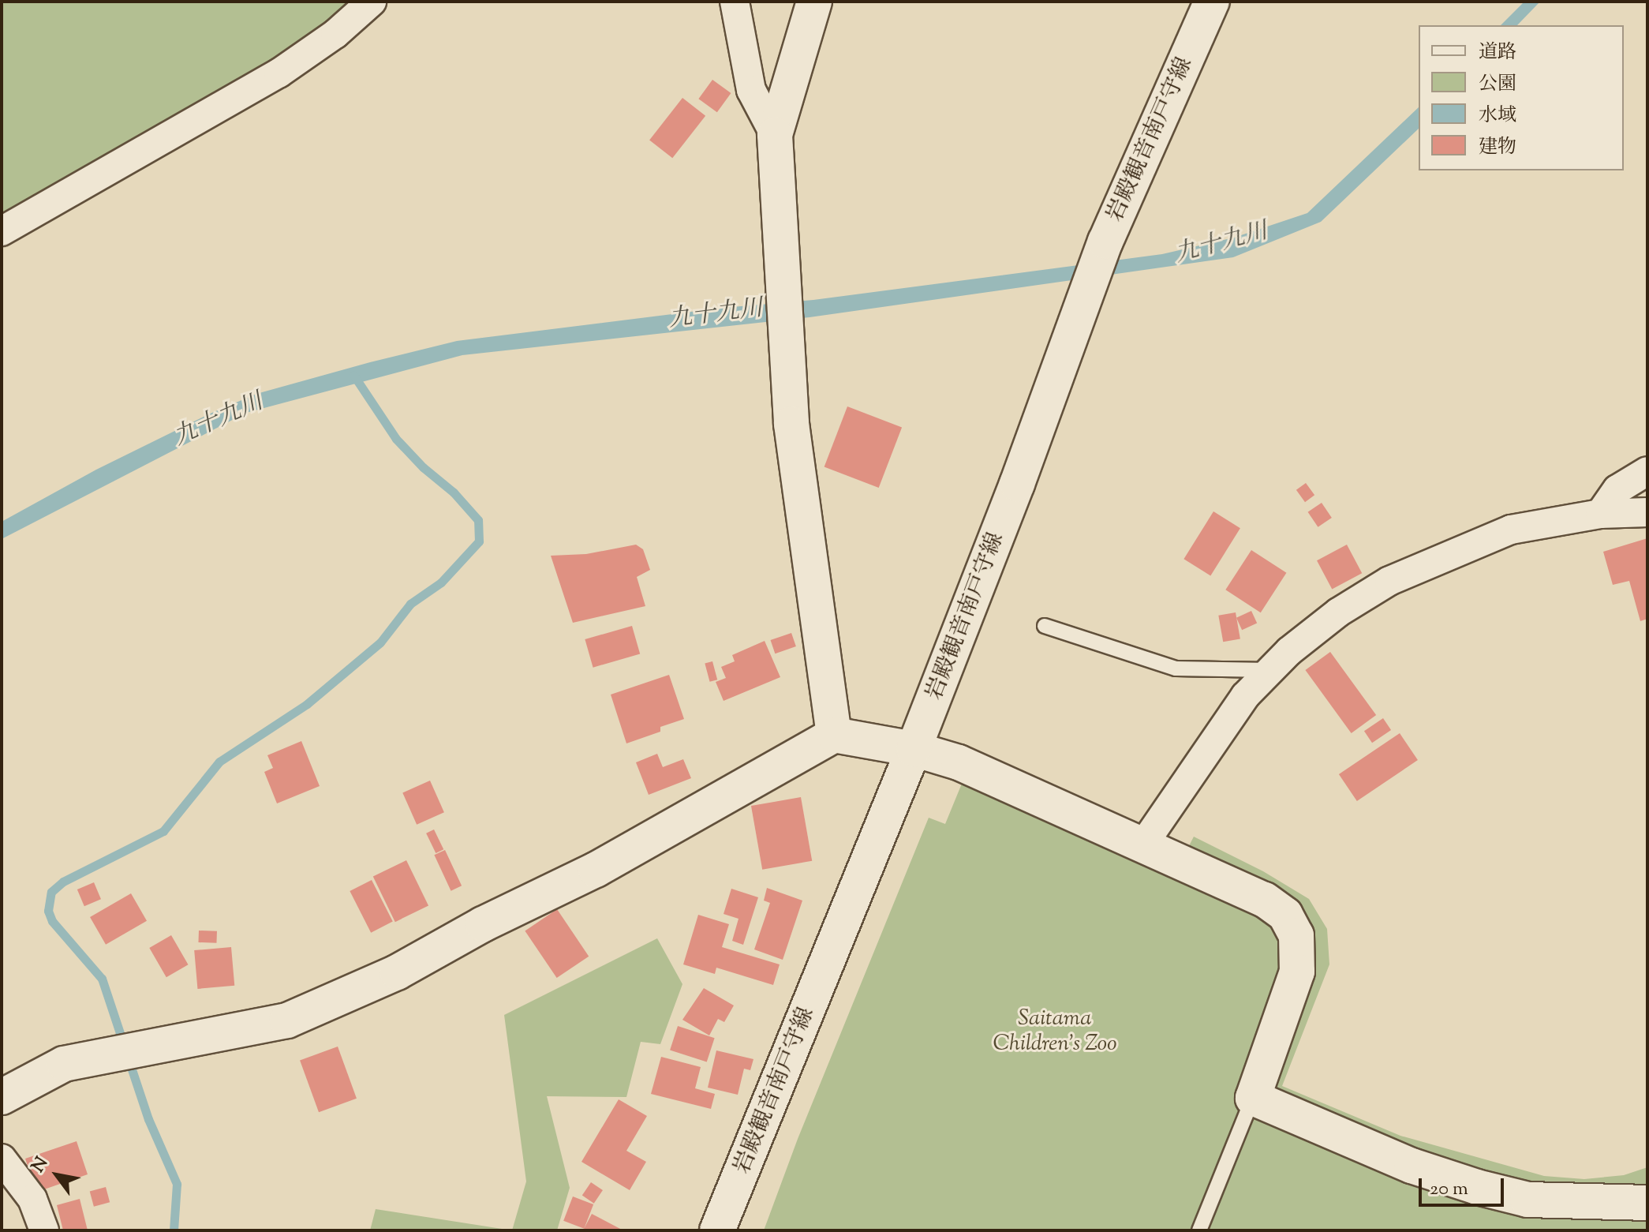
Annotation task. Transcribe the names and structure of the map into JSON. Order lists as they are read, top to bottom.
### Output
{
  "streets": {
    "street": ["岩殿観音南戸守線"]
  },
  "water": ["九十九川"],
  "parks": ["Saitama Children's Zoo"],
  "legend": [
    "道路",
    "公園",
    "水域",
    "建物"
  ],
  "scale_bar": "20 m",
  "north": "top left"
}
